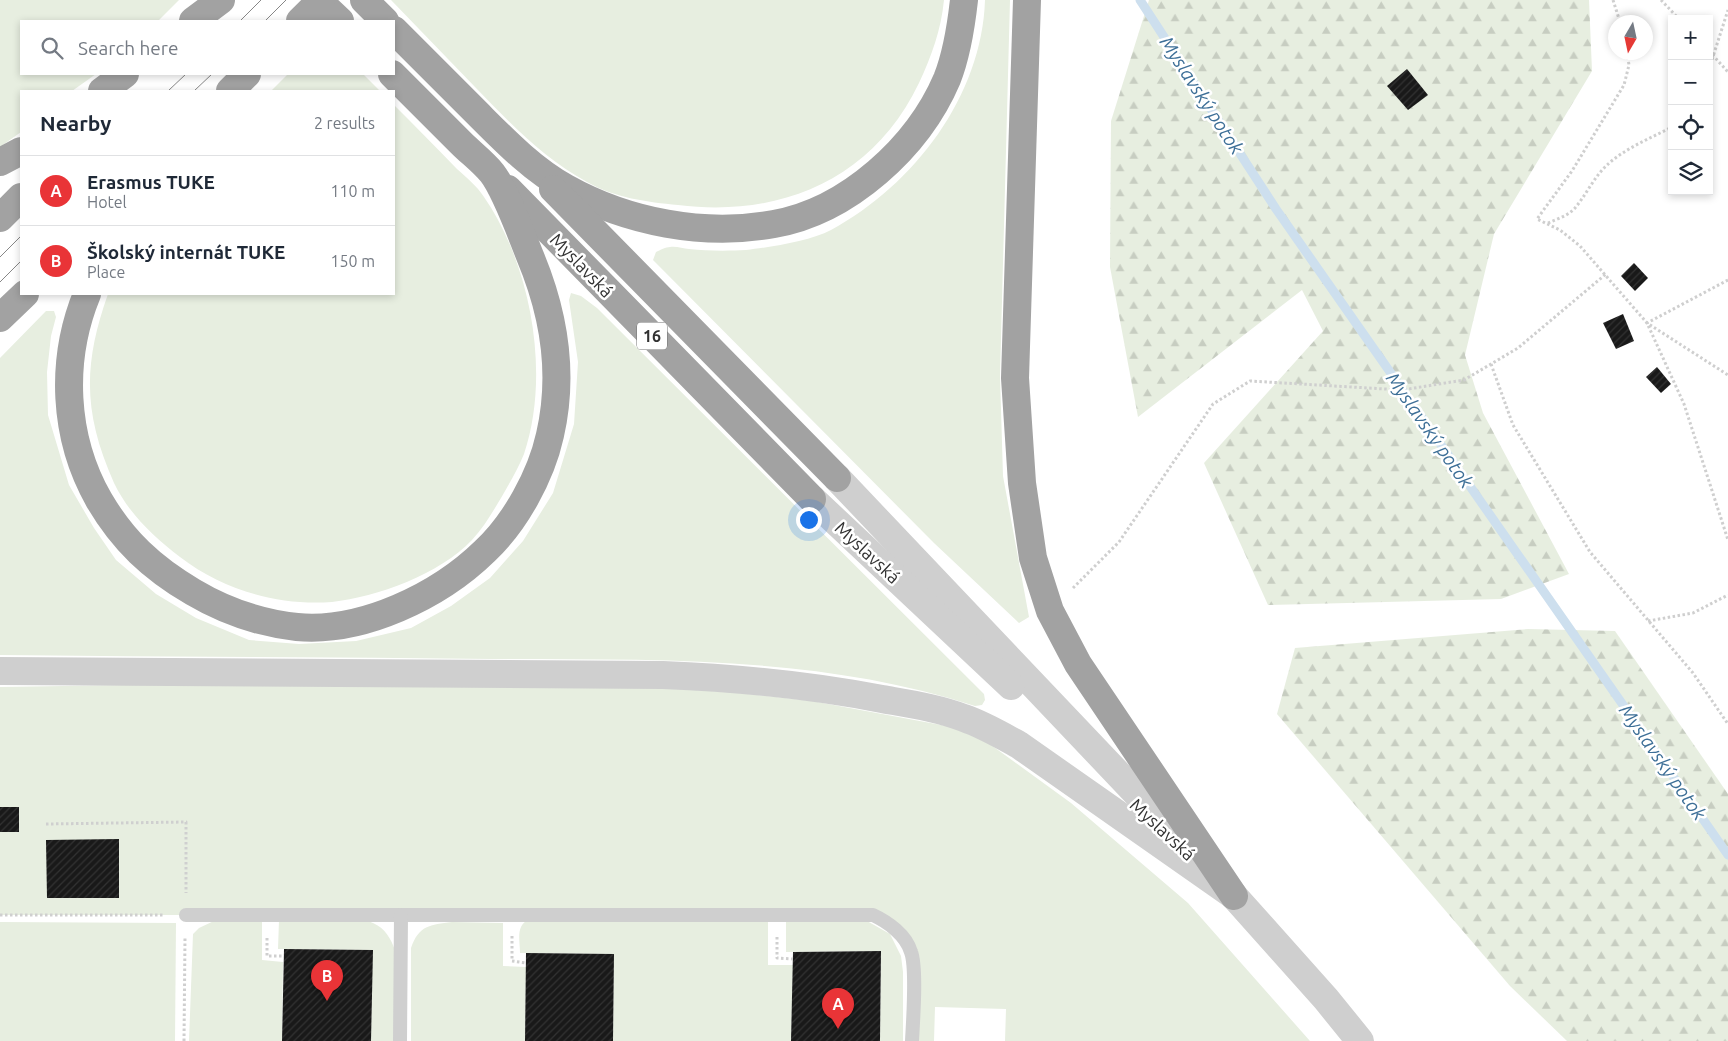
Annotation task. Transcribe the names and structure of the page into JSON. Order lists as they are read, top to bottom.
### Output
{
  "streets": {
    "highway": ["Myslavská", "16"]
  },
  "crossings": [
    ["Myslavská", "16"]
  ],
  "water": ["Myslavský potok"],
  "north": "bottom",
  "page": {
    "map_buttons": ["+", "−"],
    "search": "Search here",
    "heading": ["Nearby", "2 results"],
    "list": [
      {
        "mark": "A",
        "name": "Erasmus TUKE",
        "note": "Hotel",
        "value": "110 m"
      },
      {
        "mark": "B",
        "name": "Školský internát TUKE",
        "note": "Place",
        "value": "150 m"
      }
    ],
    "pins": ["B", "A"]
  }
}
